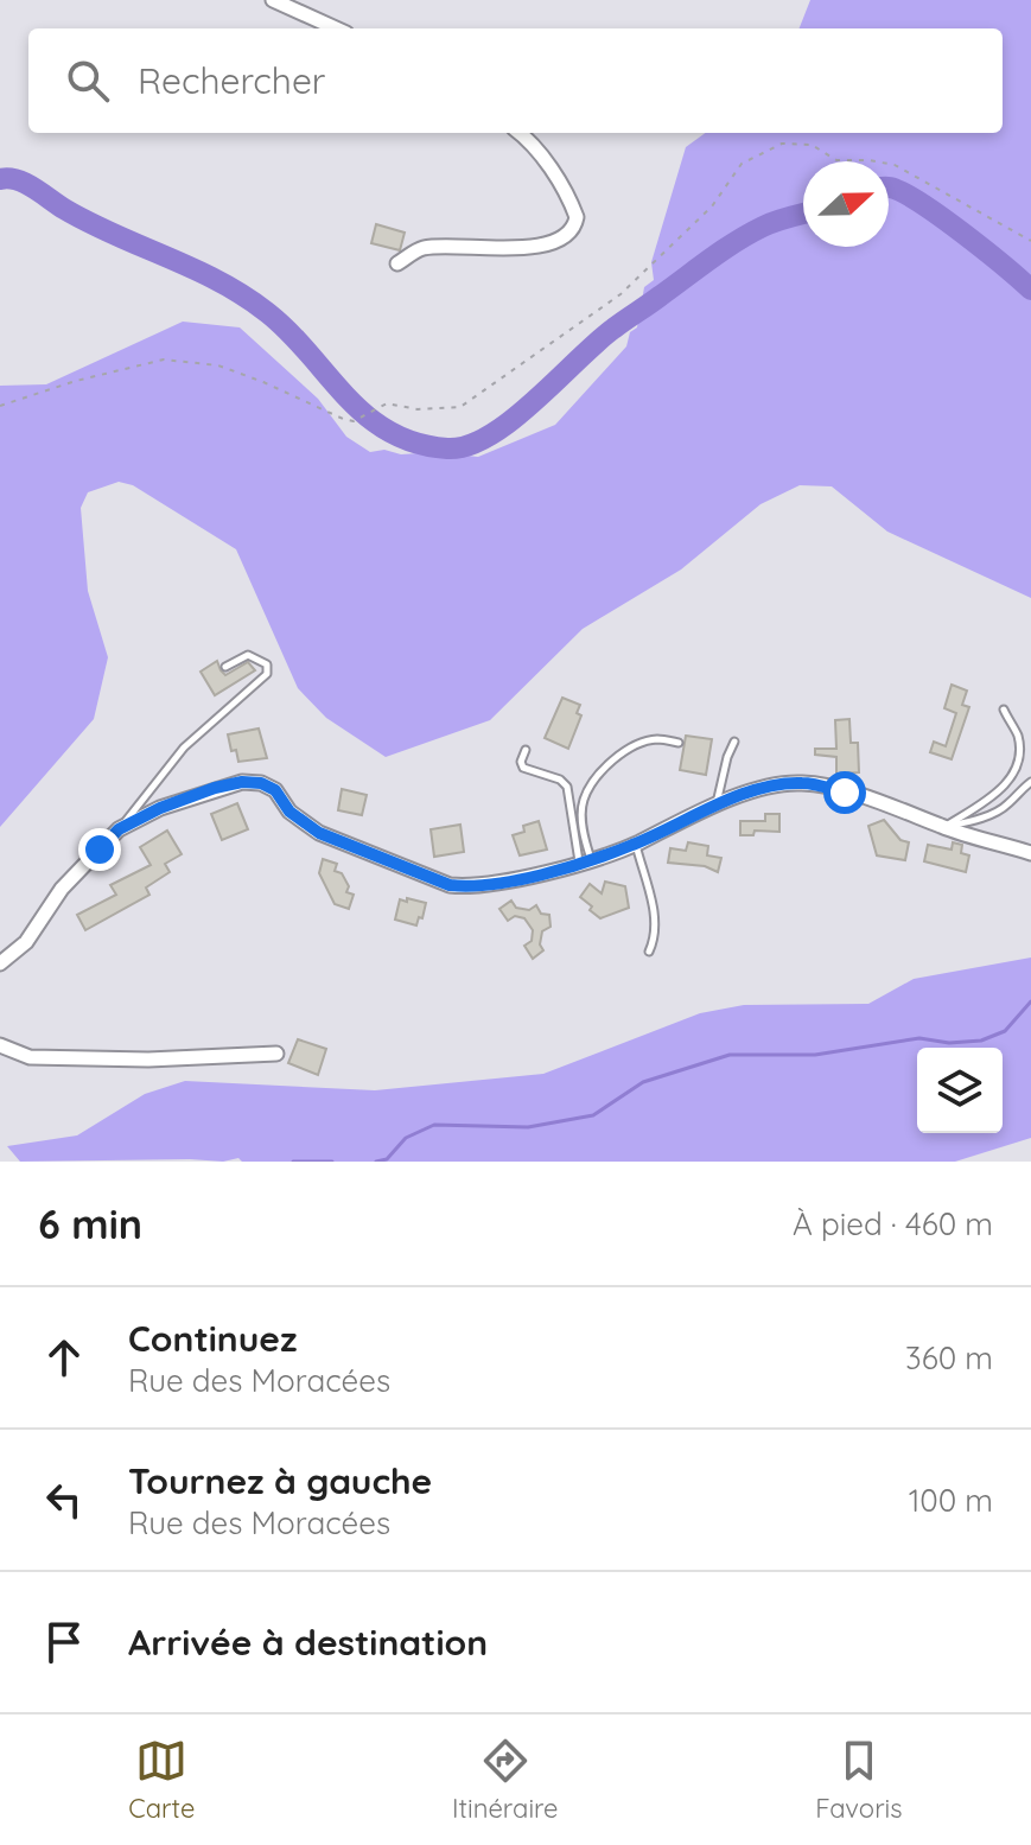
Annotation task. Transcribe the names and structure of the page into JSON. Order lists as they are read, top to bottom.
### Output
{
  "north": "right",
  "page": {
    "search": "Rechercher",
    "heading": ["6 min", "À pied · 460 m"],
    "list": [
      ["Continuez", "Rue des Moracées", "360 m"],
      ["Tournez à gauche", "Rue des Moracées", "100 m"],
      "Arrivée à destination"
    ],
    "nav": ["Carte", "Itinéraire", "Favoris"]
  }
}
